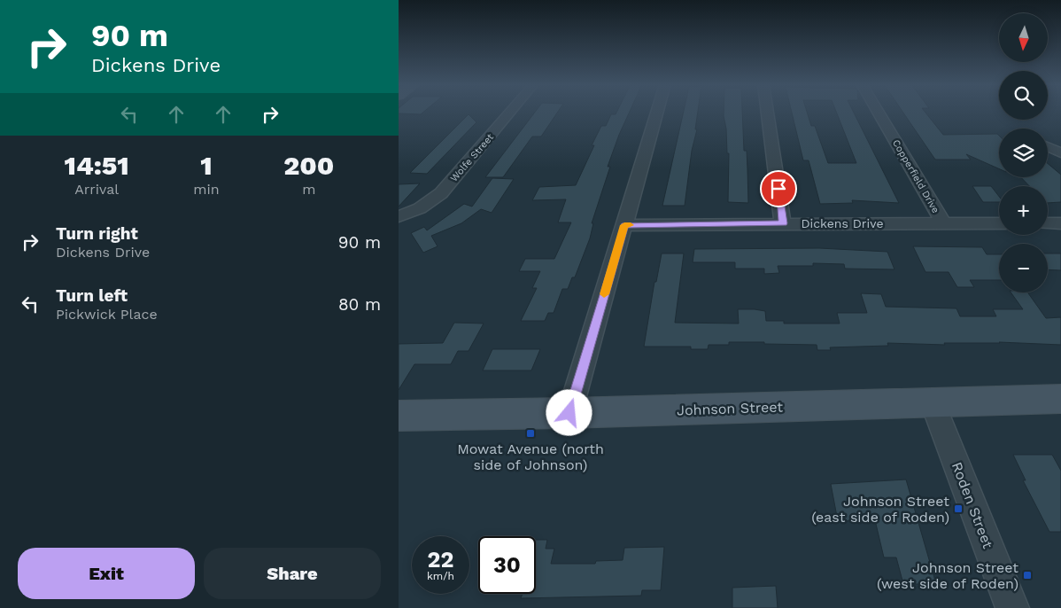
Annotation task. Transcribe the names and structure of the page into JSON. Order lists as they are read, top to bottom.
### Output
{
  "streets": {
    "main road": ["Johnson Street"],
    "street": [
      "Wolfe Street",
      "Copperfield Drive",
      "Dickens Drive",
      "Roden Street"
    ]
  },
  "crossings": [
    ["Copperfield Drive", "Dickens Drive"],
    ["Johnson Street", "Roden Street"]
  ],
  "places": {
    "transit": ["Mowat Avenue (north side of Johnson)", "Johnson Street (east side of Roden)", "Johnson Street (west side of Roden)"]
  },
  "north": "bottom",
  "page": {
    "turn": ["90 m", "Dickens Drive"],
    "map_buttons": ["+", "−"],
    "eta": [
      "14:51",
      "Arrival",
      "1",
      "min",
      "200",
      "m"
    ],
    "list": [
      {
        "name": "Turn right",
        "note": "Dickens Drive",
        "value": "90 m"
      },
      {
        "name": "Turn left",
        "note": "Pickwick Place",
        "value": "80 m"
      }
    ],
    "speed": "22 km/h",
    "limit": "30",
    "buttons": ["Exit", "Share"]
  }
}
